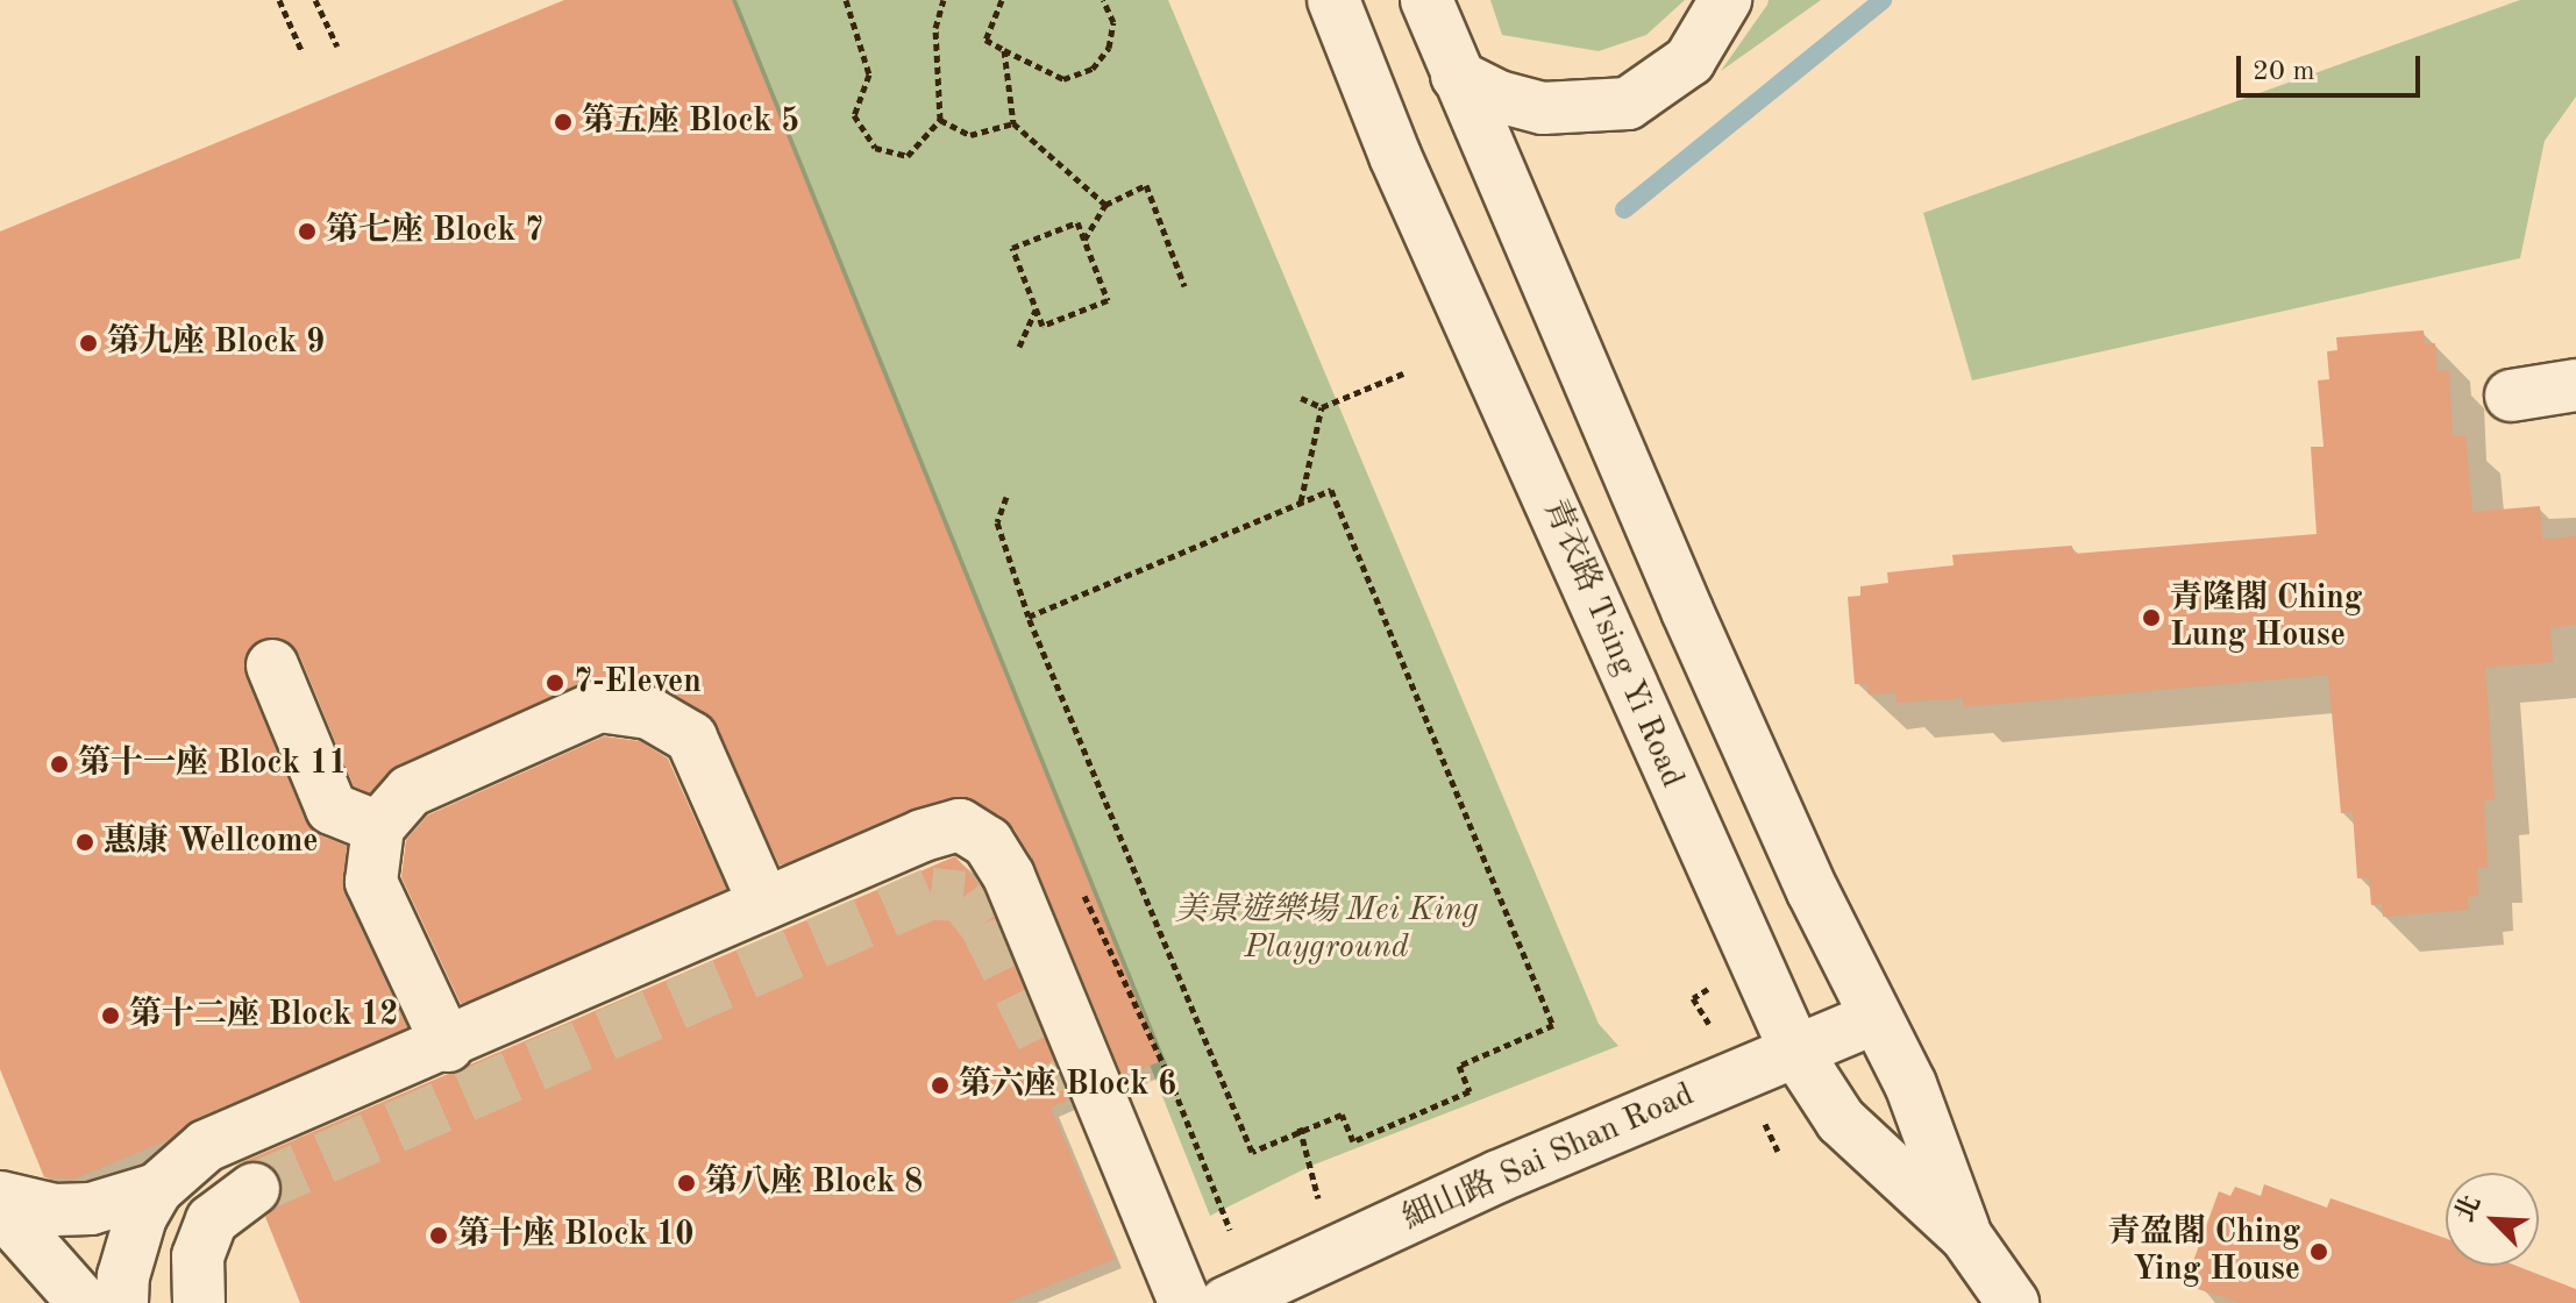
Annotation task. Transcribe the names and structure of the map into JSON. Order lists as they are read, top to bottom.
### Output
{
  "streets": {
    "street": ["青衣路 Tsing Yi Road", "細山路 Sai Shan Road"]
  },
  "crossings": [
    ["青衣路 Tsing Yi Road", "細山路 Sai Shan Road"]
  ],
  "parks": ["美景遊樂場 Mei King Playground"],
  "places": [
    "第五座 Block 5",
    "第七座 Block 7",
    "第九座 Block 9",
    "青隆閣 Ching Lung House",
    "7-Eleven",
    "第十一座 Block 11",
    "惠康 Wellcome",
    "第十二座 Block 12",
    "第六座 Block 6",
    "第八座 Block 8",
    "第十座 Block 10",
    "青盈閣 Ching Ying House"
  ],
  "scale_bar": "20 m",
  "north": "top left"
}
